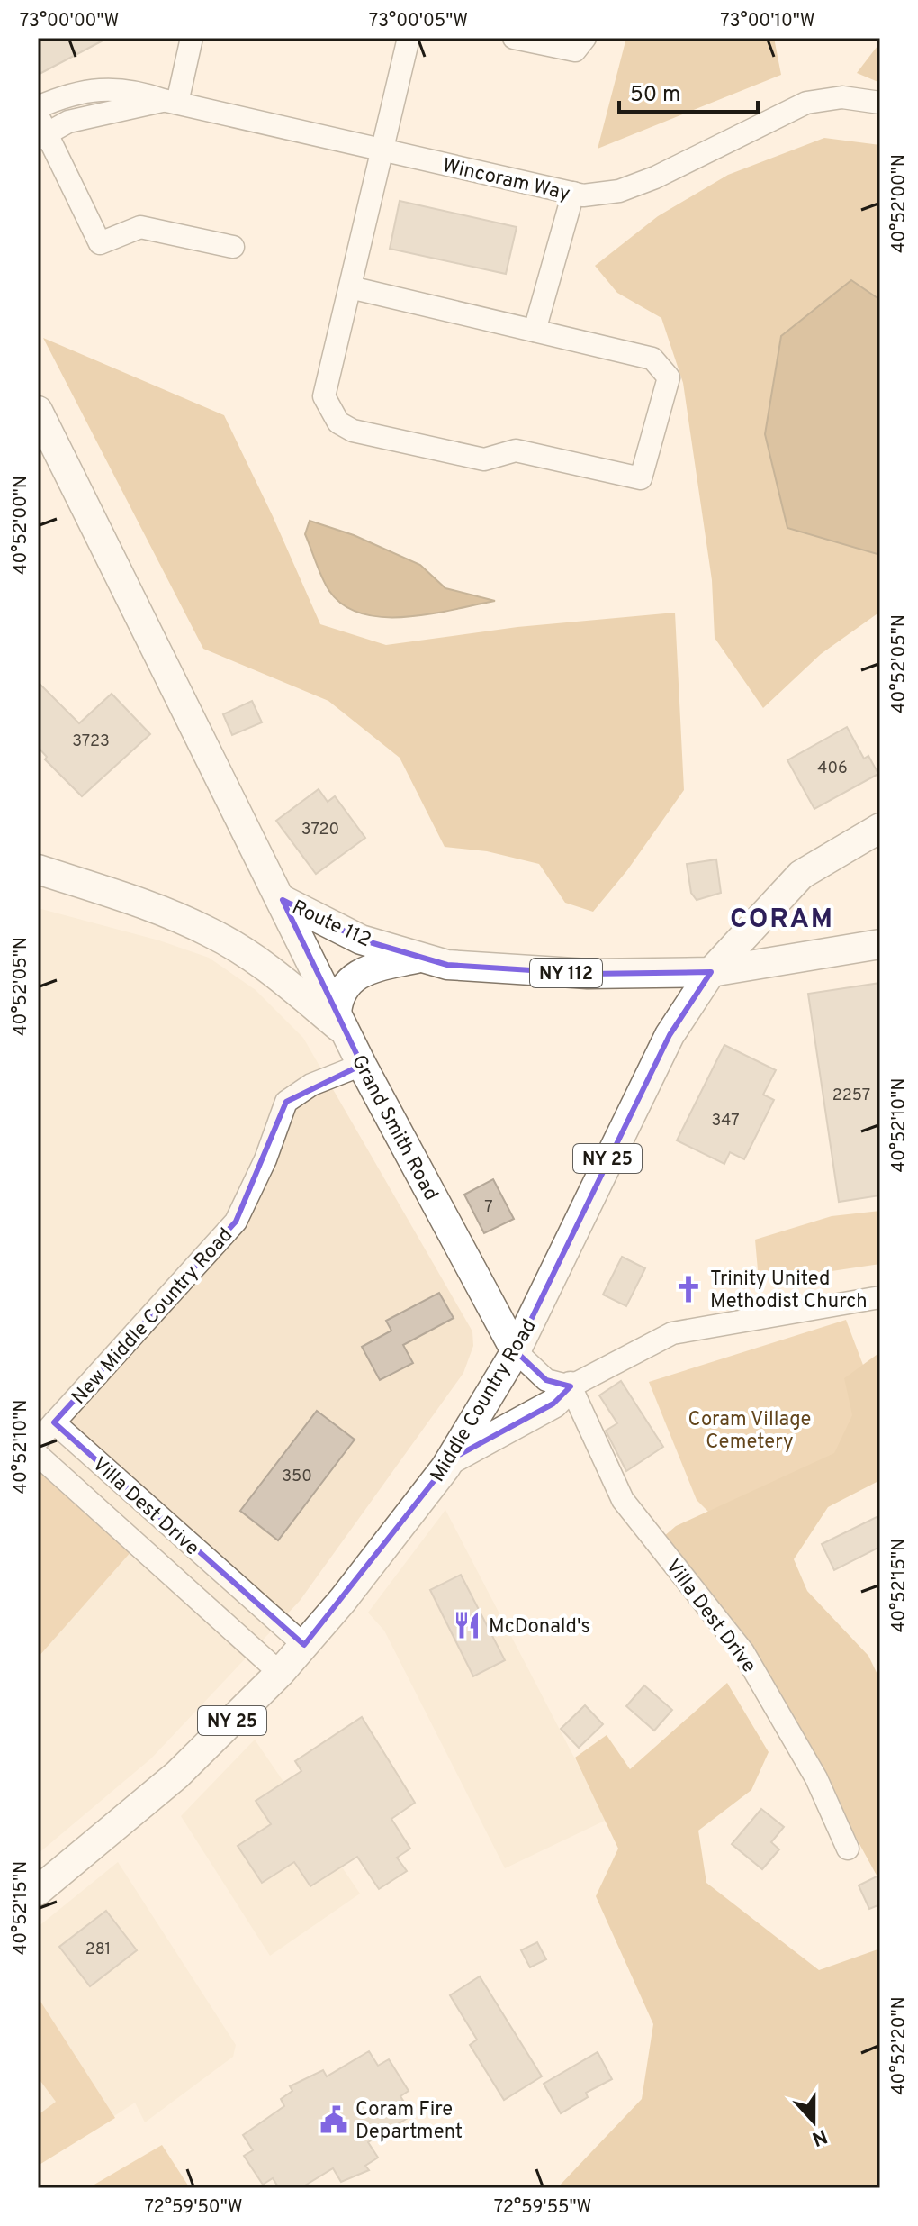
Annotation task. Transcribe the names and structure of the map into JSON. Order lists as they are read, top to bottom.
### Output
{
  "streets": {
    "main road": [
      "Route 112",
      "NY 112",
      "Grand Smith Road",
      "NY 25",
      "Middle Country Road"
    ],
    "street": ["Wincoram Way", "New Middle Country Road", "Villa Dest Drive"]
  },
  "crossings": [
    ["Route 112", "Grand Smith Road"],
    ["Route 112", "Middle Country Road"],
    ["Grand Smith Road", "New Middle Country Road"],
    ["Grand Smith Road", "Middle Country Road"],
    ["New Middle Country Road", "Villa Dest Drive"],
    ["Middle Country Road", "Villa Dest Drive"]
  ],
  "districts": ["CORAM"],
  "parks": ["Coram Village Cemetery"],
  "places": {
    "church": ["Trinity United Methodist Church"],
    "restaurant": ["McDonald's"],
    "public building": ["Coram Fire Department"]
  },
  "house_numbers": [
    "3723",
    "406",
    "3720",
    "2257",
    "347",
    "7",
    "350",
    "281"
  ],
  "scale_bar": "50 m",
  "north": "bottom",
  "coordinates": [
    "73°00'00\"W",
    "73°00'05\"W",
    "73°00'10\"W",
    "40°52'00\"N",
    "40°52'05\"N",
    "40°52'10\"N",
    "40°52'15\"N",
    "40°52'20\"N",
    "72°59'50\"W",
    "72°59'55\"W"
  ]
}
